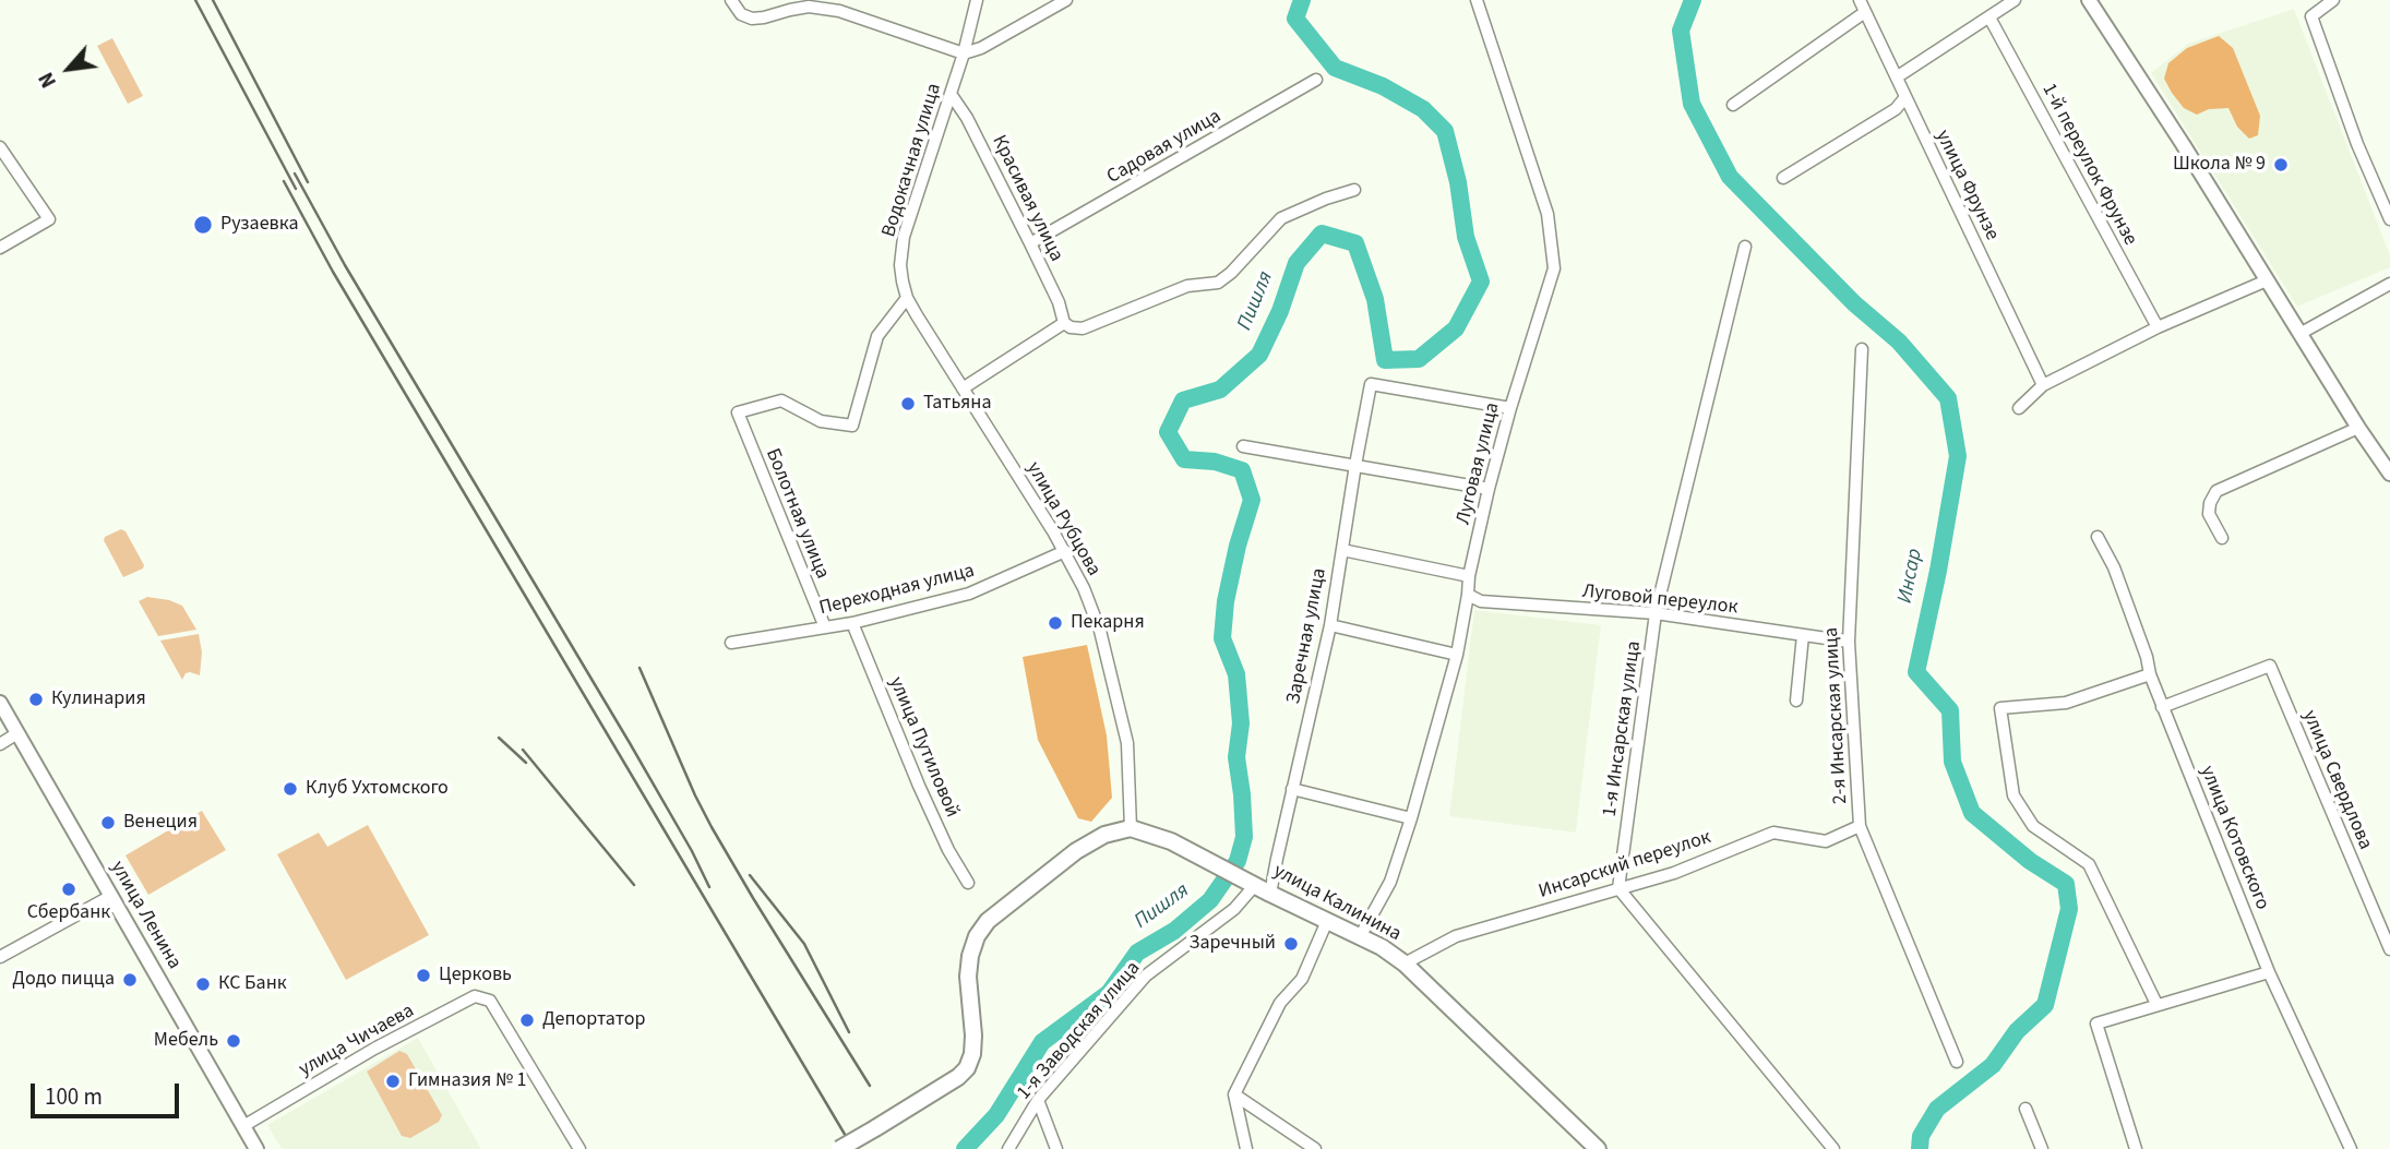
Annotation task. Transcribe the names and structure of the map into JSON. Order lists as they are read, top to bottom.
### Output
{
  "streets": {
    "main road": ["улица Калинина"],
    "street": [
      "Садовая улица",
      "Водокачная улица",
      "1-й переулок Фрунзе",
      "улица Фрунзе",
      "Красивая улица",
      "Луговая улица",
      "Болотная улица",
      "улица Рубцова",
      "Переходная улица",
      "Луговой переулок",
      "Заречная улица",
      "2-я Инсарская улица",
      "1-я Инсарская улица",
      "улица Путиловой",
      "улица Свердлова",
      "улица Котовского",
      "Инсарский переулок",
      "улица Ленина",
      "1-я Заводская улица",
      "улица Чичаева"
    ]
  },
  "crossings": [
    ["Садовая улица", "Красивая улица"],
    ["Водокачная улица", "Красивая улица"],
    ["Водокачная улица", "Болотная улица"],
    ["Водокачная улица", "улица Рубцова"],
    ["Луговая улица", "Луговой переулок"],
    ["Луговая улица", "Заречная улица"],
    ["Луговая улица", "улица Калинина"],
    ["Болотная улица", "улица Рубцова"],
    ["Болотная улица", "Переходная улица"],
    ["улица Рубцова", "Переходная улица"],
    ["улица Рубцова", "улица Калинина"],
    ["Переходная улица", "улица Путиловой"],
    ["Луговой переулок", "2-я Инсарская улица"],
    ["Луговой переулок", "1-я Инсарская улица"],
    ["Заречная улица", "улица Калинина"],
    ["2-я Инсарская улица", "Инсарский переулок"],
    ["1-я Инсарская улица", "Инсарский переулок"],
    ["улица Свердлова", "улица Котовского"],
    ["Инсарский переулок", "улица Калинина"],
    ["улица Калинина", "1-я Заводская улица"],
    ["улица Ленина", "улица Чичаева"]
  ],
  "water": ["Пишля", "Инсар"],
  "places": [
    "Школа № 9",
    "Рузаевка",
    "Татьяна",
    "Пекарня",
    "Кулинария",
    "Клуб Ухтомского",
    "Венеция",
    "Сбербанк",
    "Заречный",
    "Церковь",
    "Додо пицца",
    "КС Банк",
    "Депортатор",
    "Мебель",
    "Гимназия № 1"
  ],
  "scale_bar": "100 m",
  "north": "bottom left"
}
